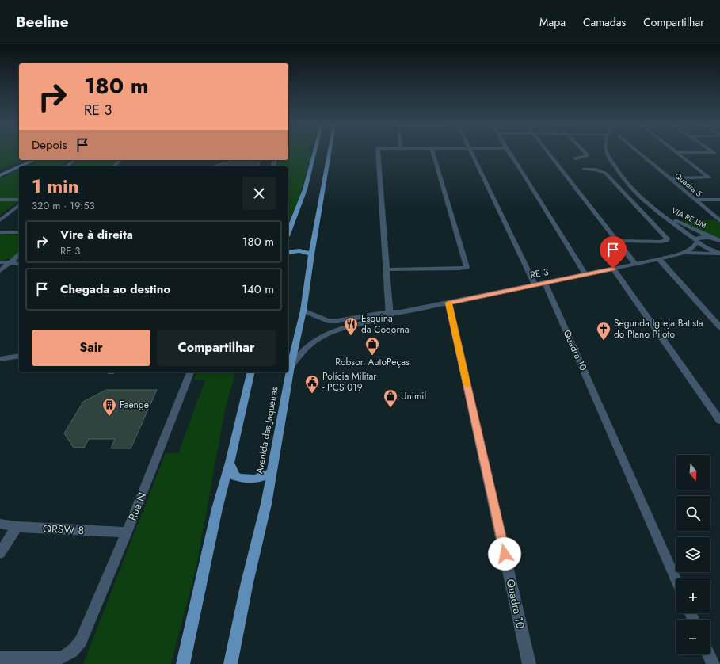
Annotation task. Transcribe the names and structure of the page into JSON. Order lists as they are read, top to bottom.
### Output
{
  "streets": {
    "main road": ["Avenida das Jaqueiras"],
    "street": [
      "Quadra 5",
      "VIA RE UM",
      "RE 3",
      "Quadra 10",
      "Rua N",
      "QRSW 8"
    ]
  },
  "crossings": [
    ["VIA RE UM", "RE 3"],
    ["RE 3", "Quadra 10"],
    ["RE 3", "Avenida das Jaqueiras"],
    ["Rua N", "QRSW 8"]
  ],
  "places": {
    "restaurant": ["Esquina da Codorna"],
    "church": ["Segunda Igreja Batista do Plano Piloto"],
    "shop": ["Robson AutoPeças", "Unimil"],
    "public building": ["Polícia Militar - PCS 019"],
    "building": ["Faenge"]
  },
  "north": "bottom",
  "page": {
    "header": "Beeline",
    "nav": ["Mapa", "Camadas", "Compartilhar"],
    "turn": ["180 m", "RE 3"],
    "then": "Depois",
    "heading": ["1 min", "320 m · 19:53"],
    "list": [
      {
        "name": "Vire à direita",
        "note": "RE 3",
        "value": "180 m"
      },
      {
        "name": "Chegada ao destino",
        "value": "140 m"
      }
    ],
    "buttons": ["Sair", "Compartilhar"],
    "map_buttons": ["+", "−"]
  }
}
